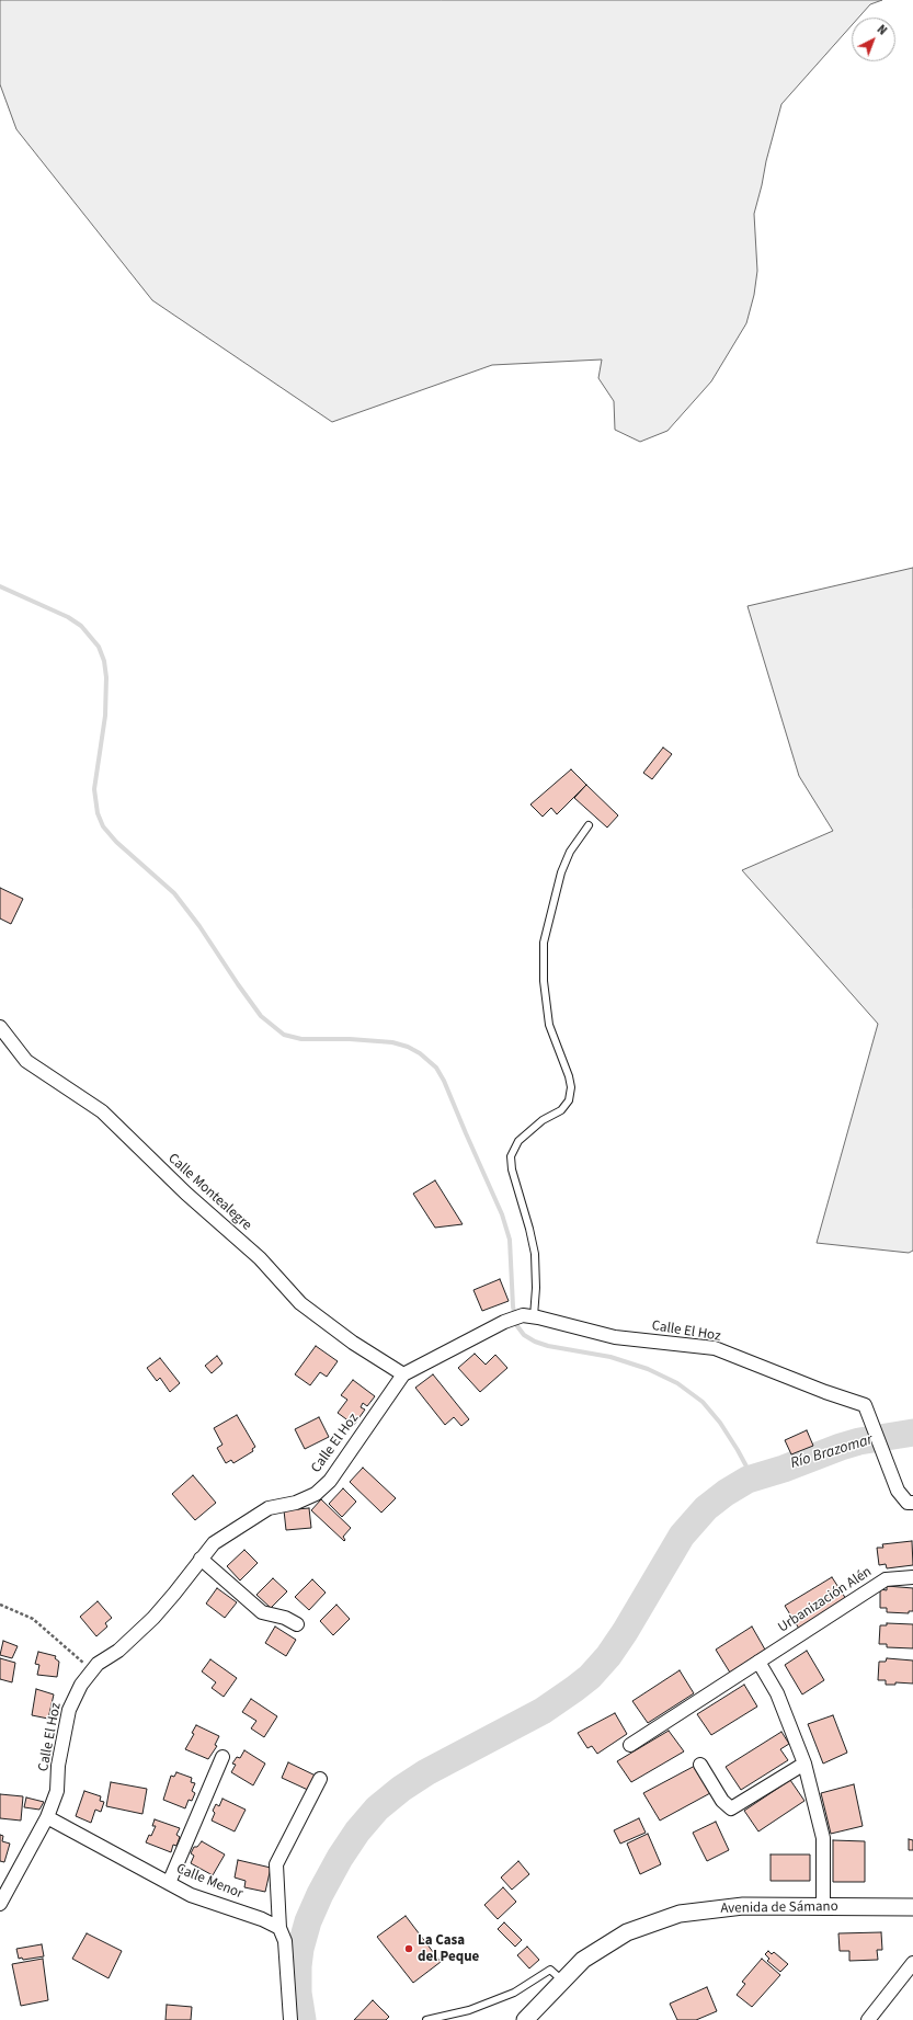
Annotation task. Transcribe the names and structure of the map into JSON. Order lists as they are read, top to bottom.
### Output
{
  "streets": {
    "street": [
      "Calle Montealegre",
      "Calle El Hoz",
      "Urbanización Alén",
      "Calle Menor",
      "Avenida de Sámano"
    ]
  },
  "crossings": [
    ["Calle Montealegre", "Calle El Hoz"],
    ["Calle El Hoz", "Calle Menor"]
  ],
  "water": ["Río Brazomar"],
  "places": ["La Casa del Peque"],
  "north": "top right"
}
